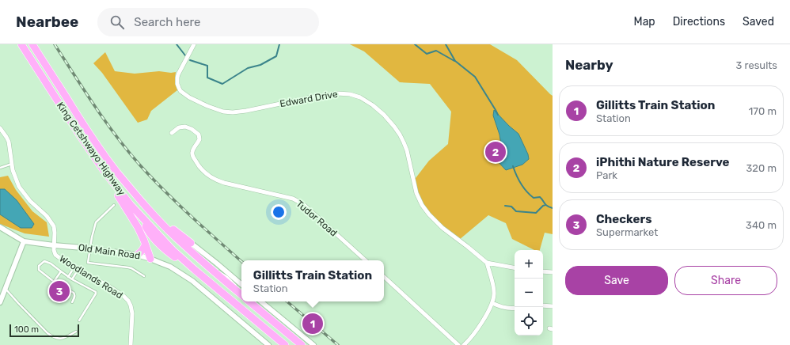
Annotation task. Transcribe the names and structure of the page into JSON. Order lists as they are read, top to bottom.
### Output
{
  "streets": {
    "highway": ["King Cetshwayo Highway"],
    "street": [
      "Edward Drive",
      "Tudor Road",
      "Old Main Road",
      "Woodlands Road"
    ]
  },
  "crossings": [
    ["Old Main Road", "Woodlands Road"]
  ],
  "scale_bar": "100 m",
  "page": {
    "header": "Nearbee",
    "search": "Search here",
    "nav": ["Map", "Directions", "Saved"],
    "heading": ["Nearby", "3 results"],
    "list": [
      {
        "mark": "1",
        "name": "Gillitts Train Station",
        "note": "Station",
        "value": "170 m"
      },
      {
        "mark": "2",
        "name": "iPhithi Nature Reserve",
        "note": "Park",
        "value": "320 m"
      },
      {
        "mark": "3",
        "name": "Checkers",
        "note": "Supermarket",
        "value": "340 m"
      }
    ],
    "pins": ["2", "3", "1"],
    "map_buttons": ["+", "−"],
    "buttons": ["Save", "Share"],
    "popup": ["Gillitts Train Station", "Station"],
    "scale": "100 m"
  }
}
